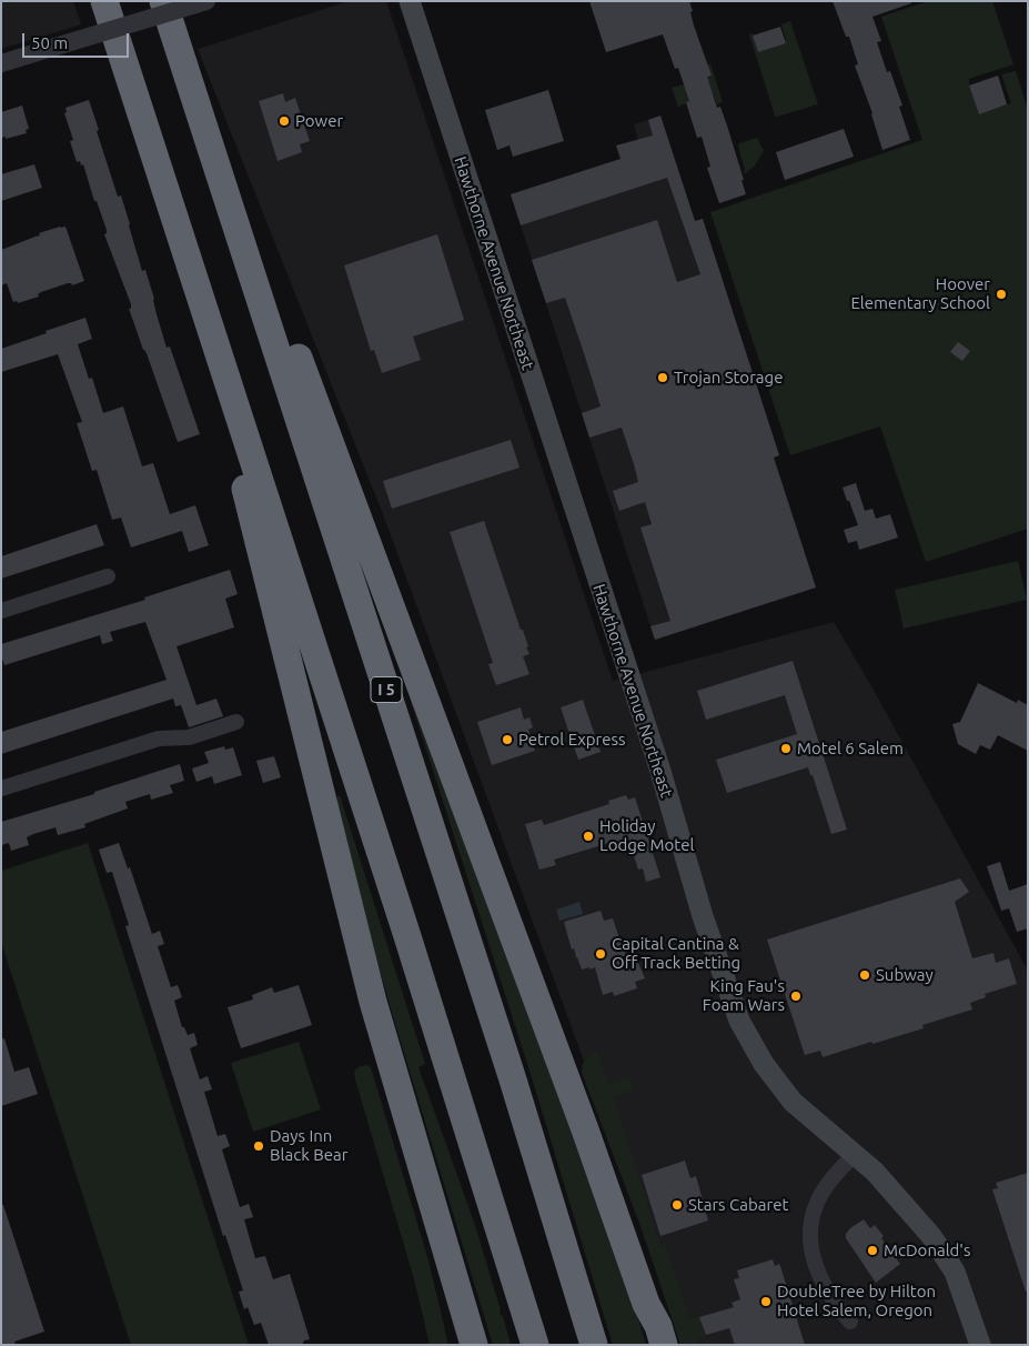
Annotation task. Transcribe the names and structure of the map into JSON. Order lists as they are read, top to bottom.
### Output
{
  "streets": {
    "highway": ["I 5"],
    "main road": ["Hawthorne Avenue Northeast"]
  },
  "places": [
    "Power",
    "Hoover Elementary School",
    "Trojan Storage",
    "Petrol Express",
    "Motel 6 Salem",
    "Holiday Lodge Motel",
    "Capital Cantina & Off Track Betting",
    "Subway",
    "King Fau's Foam Wars",
    "Days Inn Black Bear",
    "Stars Cabaret",
    "McDonald's",
    "DoubleTree by Hilton Hotel Salem, Oregon"
  ],
  "scale_bar": "50 m"
}
